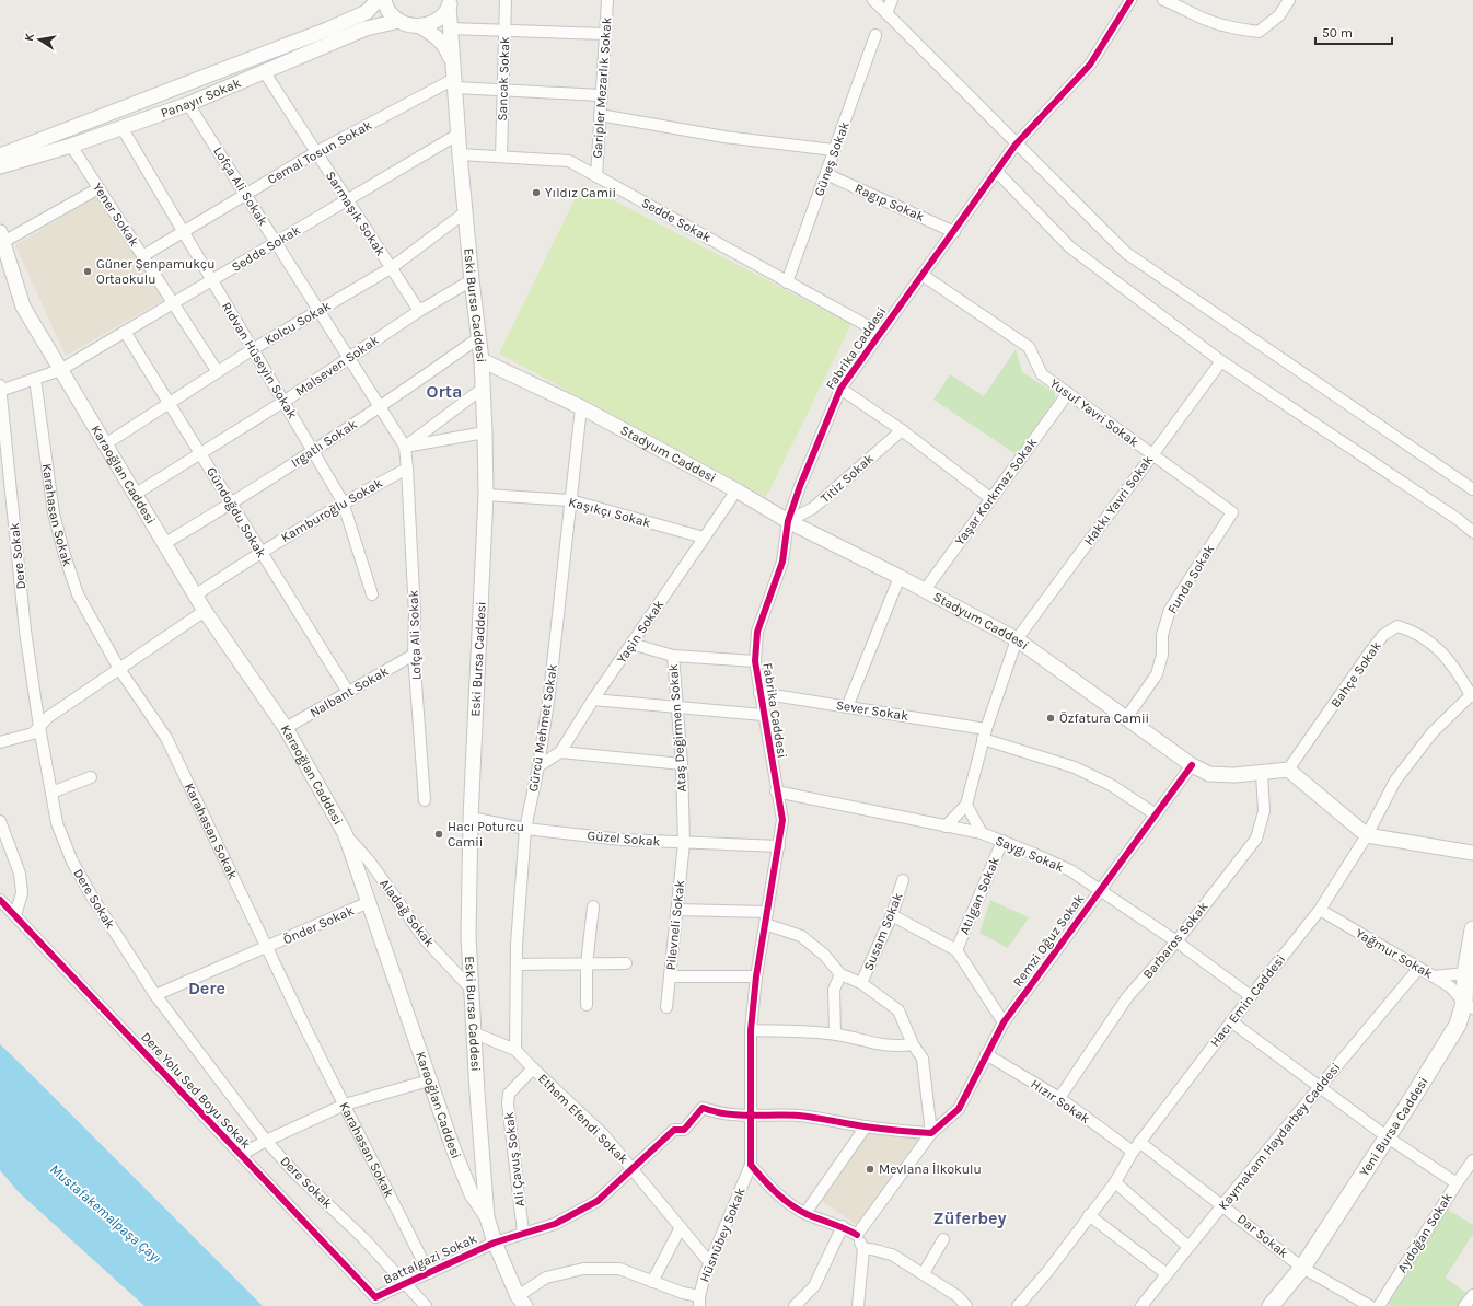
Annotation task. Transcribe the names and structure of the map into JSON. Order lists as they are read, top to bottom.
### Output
{
  "streets": {
    "main road": ["Yeni Bursa Caddesi"],
    "street": [
      "Sancak Sokak",
      "Garipler Mezarlık Sokak",
      "Panayır Sokak",
      "Cemal Tosun Sokak",
      "Güneş Sokak",
      "Lofça Ali Sokak",
      "Ragıp Sokak",
      "Sarmaşık Sokak",
      "Yener Sokak",
      "Sedde Sokak",
      "Eski Bursa Caddesi",
      "Kolcu Sokak",
      "Fabrika Caddesi",
      "Rıdvan Hüseyin Sokak",
      "Malseven Sokak",
      "Yusuf Yavri Sokak",
      "Irgatlı Sokak",
      "Stadyum Caddesi",
      "Karaoğlan Caddesi",
      "Titiz Sokak",
      "Yaşar Korkmaz Sokak",
      "Hakkı Yavri Sokak",
      "Kamburoğlu Sokak",
      "Gündoğdu Sokak",
      "Kaşıkçı Sokak",
      "Karahasan Sokak",
      "Dere Sokak",
      "Funda Sokak",
      "Yaşin Sokak",
      "Bahçe Sokak",
      "Nalbant Sokak",
      "Sever Sokak",
      "Gürcü Mehmet Sokak",
      "Ataş Değirmen Sokak",
      "Güzel Sokak",
      "Saygı Sokak",
      "Atılgan Sokak",
      "Aladağ Sokak",
      "Önder Sokak",
      "Pilevneli Sokak",
      "Susam Sokak",
      "Remzi Oğuz Sokak",
      "Barbaros Sokak",
      "Yağmur Sokak",
      "Hacı Emin Caddesi",
      "Dere Yolu Sed Boyu Sokak",
      "Hızır Sokak",
      "Ethem Efendi Sokak",
      "Kaymakam Haydarbey Caddesi",
      "Ali Çavuş Sokak",
      "Aydoğan Sokak",
      "Hüsnübey Sokak",
      "Dar Sokak",
      "Battalgazi Sokak"
    ]
  },
  "crossings": [
    ["Sancak Sokak", "Sedde Sokak"],
    ["Garipler Mezarlık Sokak", "Sedde Sokak"],
    ["Panayır Sokak", "Lofça Ali Sokak"],
    ["Panayır Sokak", "Sarmaşık Sokak"],
    ["Panayır Sokak", "Yener Sokak"],
    ["Panayır Sokak", "Rıdvan Hüseyin Sokak"],
    ["Cemal Tosun Sokak", "Lofça Ali Sokak"],
    ["Cemal Tosun Sokak", "Sarmaşık Sokak"],
    ["Cemal Tosun Sokak", "Yener Sokak"],
    ["Cemal Tosun Sokak", "Eski Bursa Caddesi"],
    ["Cemal Tosun Sokak", "Rıdvan Hüseyin Sokak"],
    ["Güneş Sokak", "Ragıp Sokak"],
    ["Güneş Sokak", "Sedde Sokak"],
    ["Lofça Ali Sokak", "Sedde Sokak"],
    ["Lofça Ali Sokak", "Kolcu Sokak"],
    ["Lofça Ali Sokak", "Malseven Sokak"],
    ["Lofça Ali Sokak", "Irgatlı Sokak"],
    ["Lofça Ali Sokak", "Kamburoğlu Sokak"],
    ["Lofça Ali Sokak", "Nalbant Sokak"],
    ["Ragıp Sokak", "Fabrika Caddesi"],
    ["Sarmaşık Sokak", "Sedde Sokak"],
    ["Sarmaşık Sokak", "Kolcu Sokak"],
    ["Sarmaşık Sokak", "Malseven Sokak"],
    ["Yener Sokak", "Sedde Sokak"],
    ["Yener Sokak", "Kolcu Sokak"],
    ["Sedde Sokak", "Eski Bursa Caddesi"],
    ["Sedde Sokak", "Fabrika Caddesi"],
    ["Sedde Sokak", "Rıdvan Hüseyin Sokak"],
    ["Sedde Sokak", "Karaoğlan Caddesi"],
    ["Sedde Sokak", "Gündoğdu Sokak"],
    ["Sedde Sokak", "Karahasan Sokak"],
    ["Sedde Sokak", "Dere Sokak"],
    ["Eski Bursa Caddesi", "Kolcu Sokak"],
    ["Eski Bursa Caddesi", "Malseven Sokak"],
    ["Eski Bursa Caddesi", "Irgatlı Sokak"],
    ["Eski Bursa Caddesi", "Stadyum Caddesi"],
    ["Eski Bursa Caddesi", "Karaoğlan Caddesi"],
    ["Eski Bursa Caddesi", "Kaşıkçı Sokak"],
    ["Eski Bursa Caddesi", "Güzel Sokak"],
    ["Eski Bursa Caddesi", "Aladağ Sokak"],
    ["Eski Bursa Caddesi", "Ethem Efendi Sokak"],
    ["Eski Bursa Caddesi", "Battalgazi Sokak"],
    ["Kolcu Sokak", "Rıdvan Hüseyin Sokak"],
    ["Kolcu Sokak", "Karaoğlan Caddesi"],
    ["Kolcu Sokak", "Gündoğdu Sokak"],
    ["Fabrika Caddesi", "Yusuf Yavri Sokak"],
    ["Fabrika Caddesi", "Stadyum Caddesi"],
    ["Fabrika Caddesi", "Titiz Sokak"],
    ["Fabrika Caddesi", "Sever Sokak"],
    ["Fabrika Caddesi", "Güzel Sokak"],
    ["Fabrika Caddesi", "Saygı Sokak"],
    ["Fabrika Caddesi", "Hüsnübey Sokak"],
    ["Fabrika Caddesi", "Battalgazi Sokak"],
    ["Rıdvan Hüseyin Sokak", "Malseven Sokak"],
    ["Rıdvan Hüseyin Sokak", "Irgatlı Sokak"],
    ["Rıdvan Hüseyin Sokak", "Kamburoğlu Sokak"],
    ["Malseven Sokak", "Karaoğlan Caddesi"],
    ["Malseven Sokak", "Gündoğdu Sokak"],
    ["Yusuf Yavri Sokak", "Yaşar Korkmaz Sokak"],
    ["Yusuf Yavri Sokak", "Hakkı Yavri Sokak"],
    ["Yusuf Yavri Sokak", "Funda Sokak"],
    ["Irgatlı Sokak", "Karaoğlan Caddesi"],
    ["Irgatlı Sokak", "Gündoğdu Sokak"],
    ["Stadyum Caddesi", "Titiz Sokak"],
    ["Stadyum Caddesi", "Yaşar Korkmaz Sokak"],
    ["Stadyum Caddesi", "Hakkı Yavri Sokak"],
    ["Stadyum Caddesi", "Funda Sokak"],
    ["Stadyum Caddesi", "Yaşin Sokak"],
    ["Stadyum Caddesi", "Bahçe Sokak"],
    ["Stadyum Caddesi", "Gürcü Mehmet Sokak"],
    ["Stadyum Caddesi", "Remzi Oğuz Sokak"],
    ["Stadyum Caddesi", "Barbaros Sokak"],
    ["Karaoğlan Caddesi", "Kamburoğlu Sokak"],
    ["Karaoğlan Caddesi", "Nalbant Sokak"],
    ["Karaoğlan Caddesi", "Aladağ Sokak"],
    ["Karaoğlan Caddesi", "Önder Sokak"],
    ["Hakkı Yavri Sokak", "Sever Sokak"],
    ["Kamburoğlu Sokak", "Gündoğdu Sokak"],
    ["Gündoğdu Sokak", "Nalbant Sokak"],
    ["Kaşıkçı Sokak", "Yaşin Sokak"],
    ["Kaşıkçı Sokak", "Gürcü Mehmet Sokak"],
    ["Karahasan Sokak", "Önder Sokak"],
    ["Karahasan Sokak", "Battalgazi Sokak"],
    ["Dere Sokak", "Önder Sokak"],
    ["Dere Sokak", "Battalgazi Sokak"],
    ["Yaşin Sokak", "Gürcü Mehmet Sokak"],
    ["Yaşin Sokak", "Ataş Değirmen Sokak"],
    ["Bahçe Sokak", "Hacı Emin Caddesi"],
    ["Sever Sokak", "Remzi Oğuz Sokak"],
    ["Gürcü Mehmet Sokak", "Güzel Sokak"],
    ["Gürcü Mehmet Sokak", "Ethem Efendi Sokak"],
    ["Ataş Değirmen Sokak", "Güzel Sokak"],
    ["Ataş Değirmen Sokak", "Pilevneli Sokak"],
    ["Güzel Sokak", "Pilevneli Sokak"],
    ["Saygı Sokak", "Atılgan Sokak"],
    ["Saygı Sokak", "Remzi Oğuz Sokak"],
    ["Saygı Sokak", "Barbaros Sokak"],
    ["Saygı Sokak", "Hacı Emin Caddesi"],
    ["Remzi Oğuz Sokak", "Hızır Sokak"],
    ["Barbaros Sokak", "Hızır Sokak"],
    ["Yağmur Sokak", "Hacı Emin Caddesi"],
    ["Yağmur Sokak", "Yeni Bursa Caddesi"],
    ["Yağmur Sokak", "Kaymakam Haydarbey Caddesi"],
    ["Hacı Emin Caddesi", "Hızır Sokak"],
    ["Hacı Emin Caddesi", "Dar Sokak"],
    ["Dere Yolu Sed Boyu Sokak", "Battalgazi Sokak"],
    ["Ethem Efendi Sokak", "Ali Çavuş Sokak"],
    ["Ethem Efendi Sokak", "Hüsnübey Sokak"],
    ["Ethem Efendi Sokak", "Battalgazi Sokak"],
    ["Yeni Bursa Caddesi", "Dar Sokak"],
    ["Kaymakam Haydarbey Caddesi", "Dar Sokak"],
    ["Ali Çavuş Sokak", "Battalgazi Sokak"]
  ],
  "districts": ["Orta", "Dere", "Züferbey"],
  "water": ["Mustafakemalpaşa Çayı"],
  "places": [
    "Yıldız Camii",
    "Güner Şenpamukçu Ortaokulu",
    "Özfatura Camii",
    "Hacı Poturcu Camii",
    "Mevlana İlkokulu"
  ],
  "scale_bar": "50 m",
  "north": "left"
}
